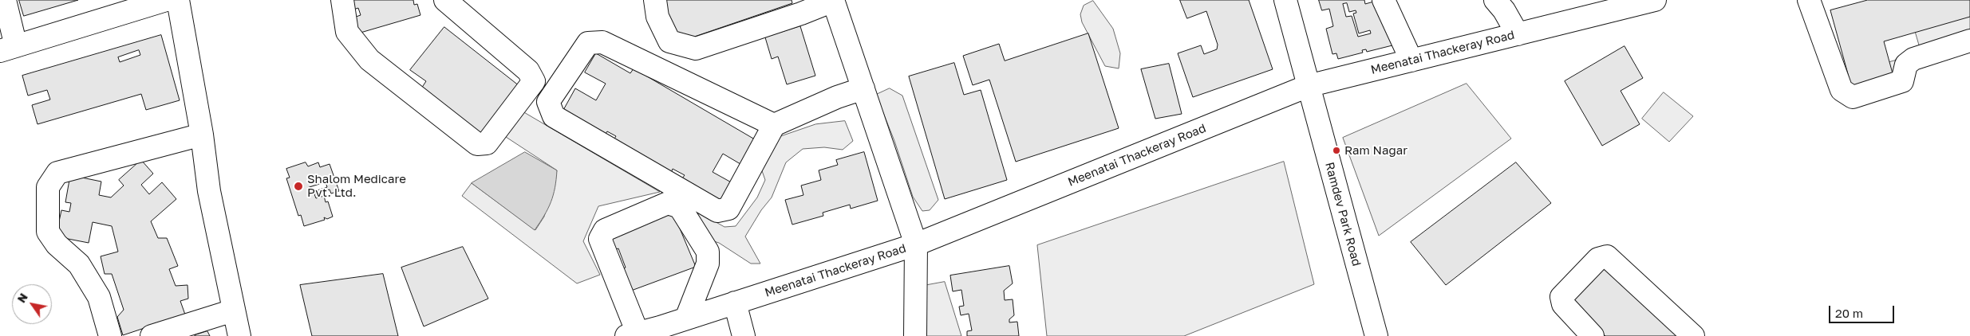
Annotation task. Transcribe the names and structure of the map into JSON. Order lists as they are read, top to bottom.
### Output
{
  "streets": {
    "street": ["Meenatai Thackeray Road", "Ramdev Park Road"]
  },
  "crossings": [
    ["Meenatai Thackeray Road", "Ramdev Park Road"]
  ],
  "places": ["Ram Nagar", "Shalom Medicare Pvt. Ltd."],
  "scale_bar": "20 m",
  "north": "top left"
}
